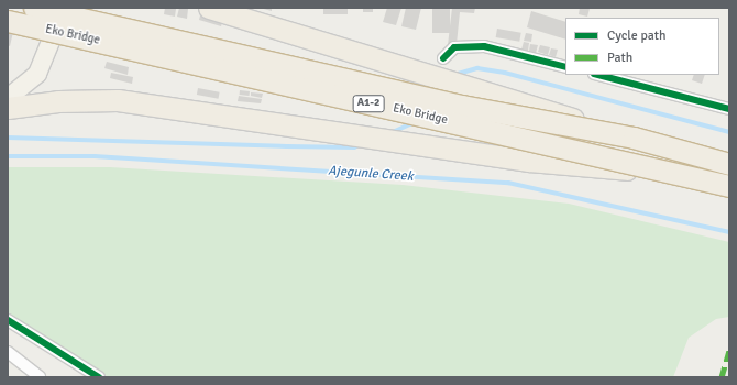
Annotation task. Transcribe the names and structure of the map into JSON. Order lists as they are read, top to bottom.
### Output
{
  "streets": {
    "highway": ["Eko Bridge", "A1-2"]
  },
  "water": ["Ajegunle Creek"],
  "legend": ["Cycle path", "Path"]
}
